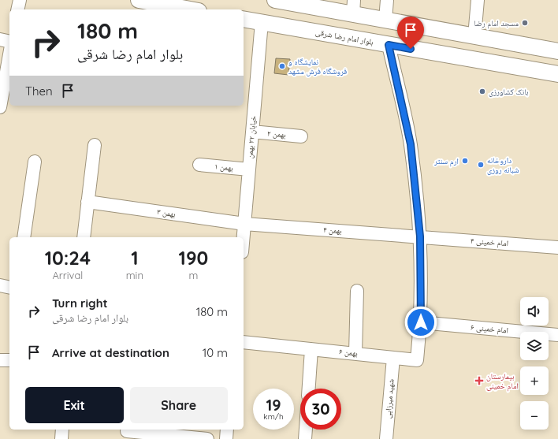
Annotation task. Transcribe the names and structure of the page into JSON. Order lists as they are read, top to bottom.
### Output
{
  "streets": {
    "main road": ["بلوار امام رضا شرقی"],
    "street": [
      "بهمن ۲",
      "خیابان ۲۲ بهمن",
      "بهمن ۱",
      "بهمن ۳",
      "بهمن ۴",
      "امام خمینی ۴",
      "امام خمینی ۶",
      "بهمن ۶",
      "شهید میرزایی"
    ]
  },
  "crossings": [
    ["بلوار امام رضا شرقی", "خیابان ۲۲ بهمن"],
    ["بهمن ۲", "خیابان ۲۲ بهمن"],
    ["خیابان ۲۲ بهمن", "بهمن ۱"],
    ["خیابان ۲۲ بهمن", "بهمن ۳"],
    ["خیابان ۲۲ بهمن", "بهمن ۴"],
    ["بهمن ۳", "بهمن ۴"],
    ["بهمن ۴", "امام خمینی ۴"],
    ["امام خمینی ۶", "بهمن ۶"],
    ["بهمن ۶", "شهید میرزایی"]
  ],
  "places": {
    "other": [
      "مسجد امام رضا",
      "نمایشگاه و فروشگاه فرش مشهد",
      "بانک کشاورزی",
      "ارم سنتر",
      "داروخانه شبانه روزی"
    ],
    "health": ["بیمارستان امام خمینی"]
  },
  "page": {
    "turn": ["180 m", "بلوار امام رضا شرقی"],
    "then": "Then",
    "eta": [
      "10:24",
      "Arrival",
      "1",
      "min",
      "190",
      "m"
    ],
    "list": [
      {
        "name": "Turn right",
        "note": "بلوار امام رضا شرقی",
        "value": "180 m"
      },
      {
        "name": "Arrive at destination",
        "value": "10 m"
      }
    ],
    "map_buttons": ["+", "−"],
    "buttons": ["Exit", "Share"],
    "speed": "19 km/h",
    "limit": "30"
  }
}
